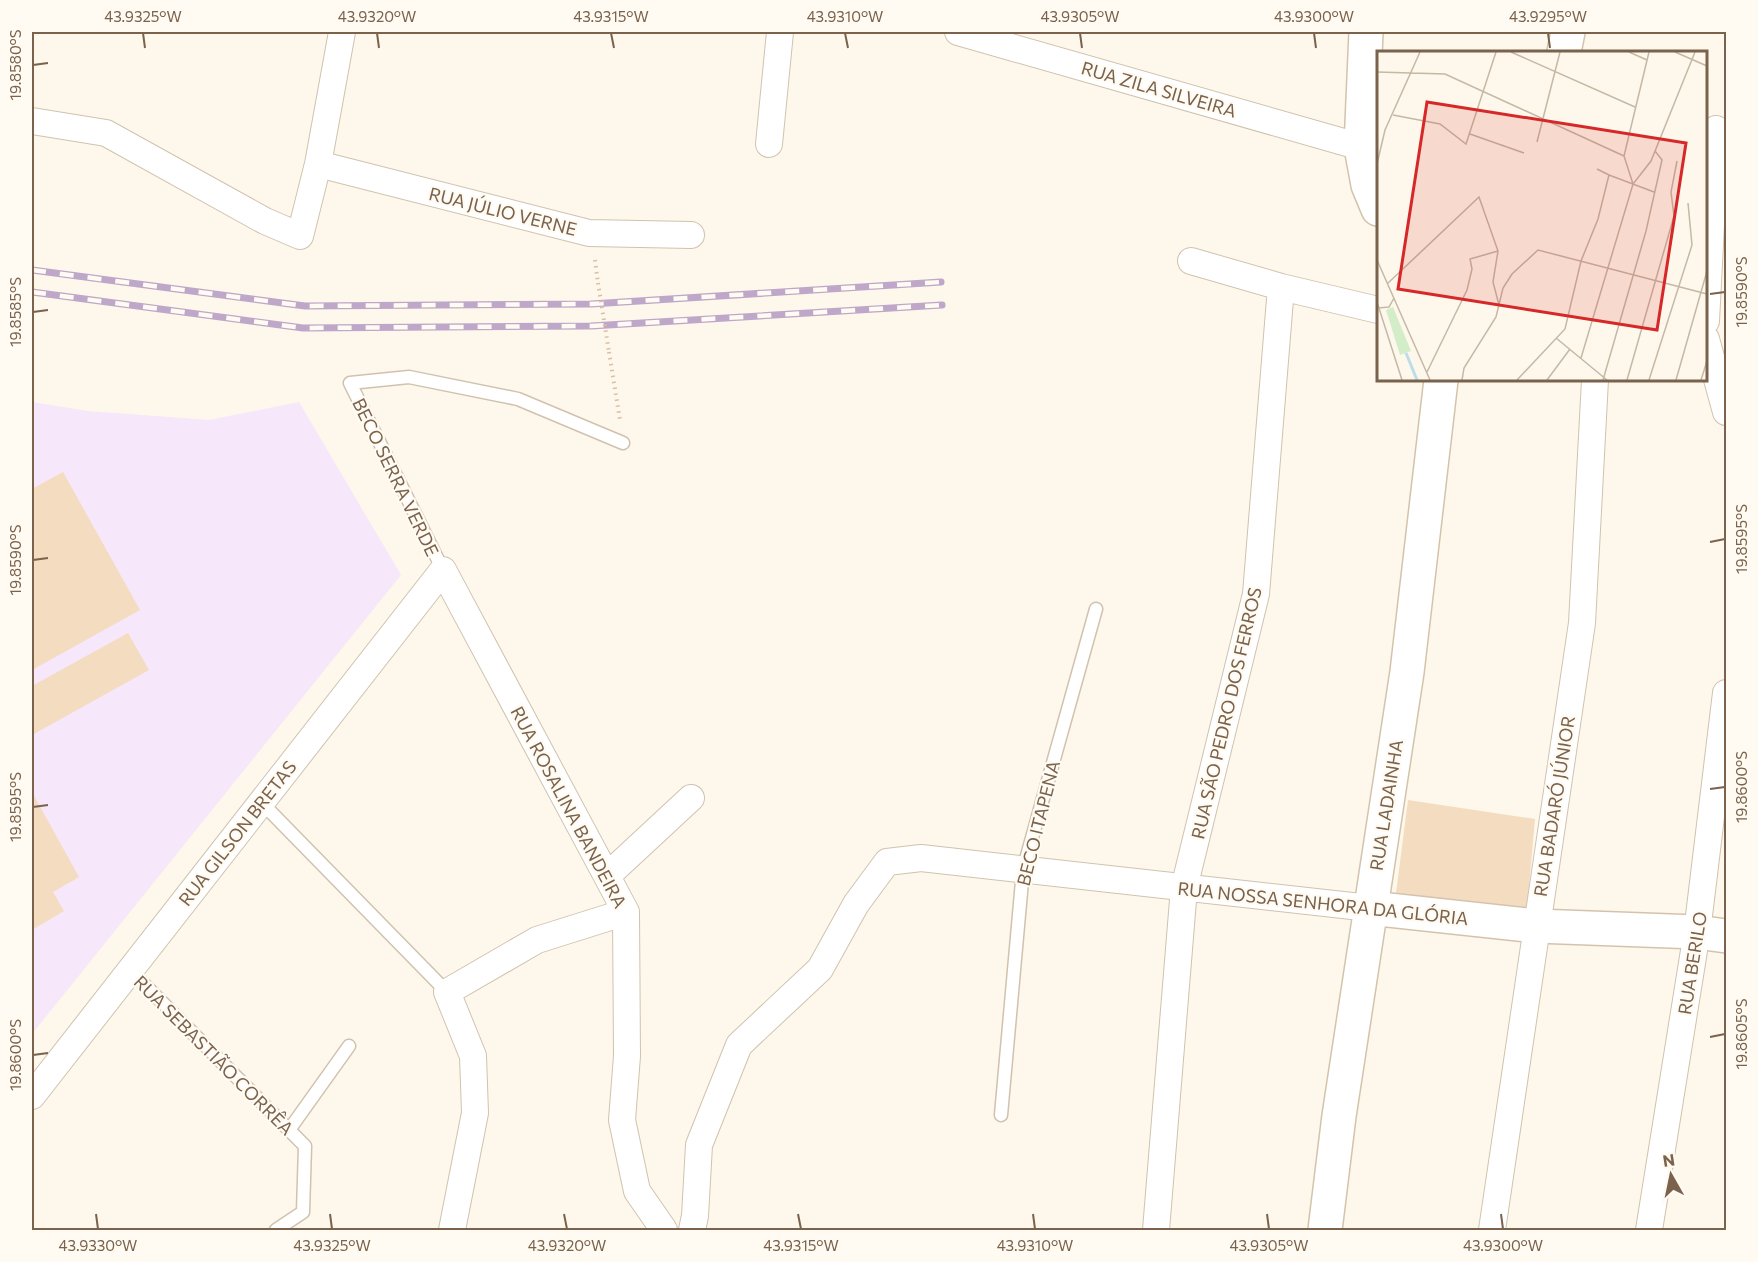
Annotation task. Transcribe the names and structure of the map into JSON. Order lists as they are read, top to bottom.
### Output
{
  "streets": {
    "street": [
      "RUA ZILA SILVEIRA",
      "RUA JÚLIO VERNE",
      "RUA SÃO PEDRO DOS FERROS",
      "RUA LADAINHA",
      "RUA BADARÓ JÚNIOR",
      "RUA ROSALINA BANDEIRA",
      "RUA GILSON BRETAS",
      "RUA NOSSA SENHORA DA GLÓRIA",
      "RUA BERILO"
    ],
    "lane": ["BECO SERRA VERDE", "BECO ITAPENA", "RUA SEBASTIÃO CORRÊA"]
  },
  "crossings": [
    ["BECO SERRA VERDE", "RUA ROSALINA BANDEIRA"],
    ["BECO SERRA VERDE", "RUA GILSON BRETAS"],
    ["RUA SÃO PEDRO DOS FERROS", "RUA NOSSA SENHORA DA GLÓRIA"],
    ["RUA LADAINHA", "RUA NOSSA SENHORA DA GLÓRIA"],
    ["RUA BADARÓ JÚNIOR", "RUA NOSSA SENHORA DA GLÓRIA"],
    ["RUA ROSALINA BANDEIRA", "RUA GILSON BRETAS"],
    ["BECO ITAPENA", "RUA NOSSA SENHORA DA GLÓRIA"],
    ["RUA GILSON BRETAS", "RUA SEBASTIÃO CORRÊA"],
    ["RUA NOSSA SENHORA DA GLÓRIA", "RUA BERILO"]
  ],
  "north": "top",
  "coordinates": [
    "43.9325°W",
    "43.9320°W",
    "43.9315°W",
    "43.9310°W",
    "43.9305°W",
    "43.9300°W",
    "43.9295°W",
    "19.8580°S",
    "19.8590°S",
    "19.8585°S",
    "19.8595°S",
    "19.8600°S",
    "19.8605°S",
    "43.9330°W"
  ]
}
